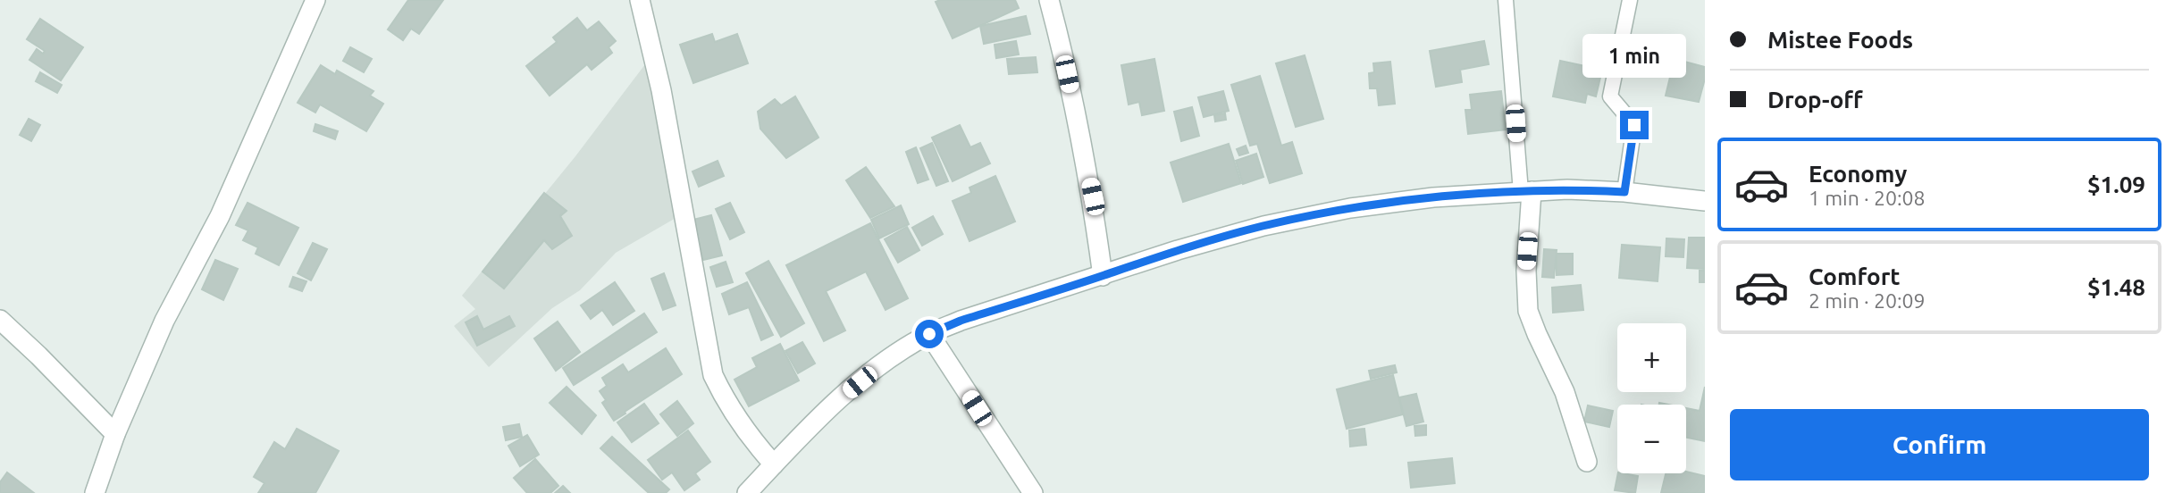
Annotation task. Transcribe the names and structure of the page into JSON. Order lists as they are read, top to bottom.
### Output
{
  "page": {
    "banner": ["Mistee Foods", "Drop-off"],
    "bubble": "1 min",
    "list": [
      {
        "name": "Economy",
        "note": "1 min · 20:08",
        "value": "$1.09"
      },
      {
        "name": "Comfort",
        "note": "2 min · 20:09",
        "value": "$1.48"
      }
    ],
    "map_buttons": ["+", "−"],
    "buttons": "Confirm"
  }
}
